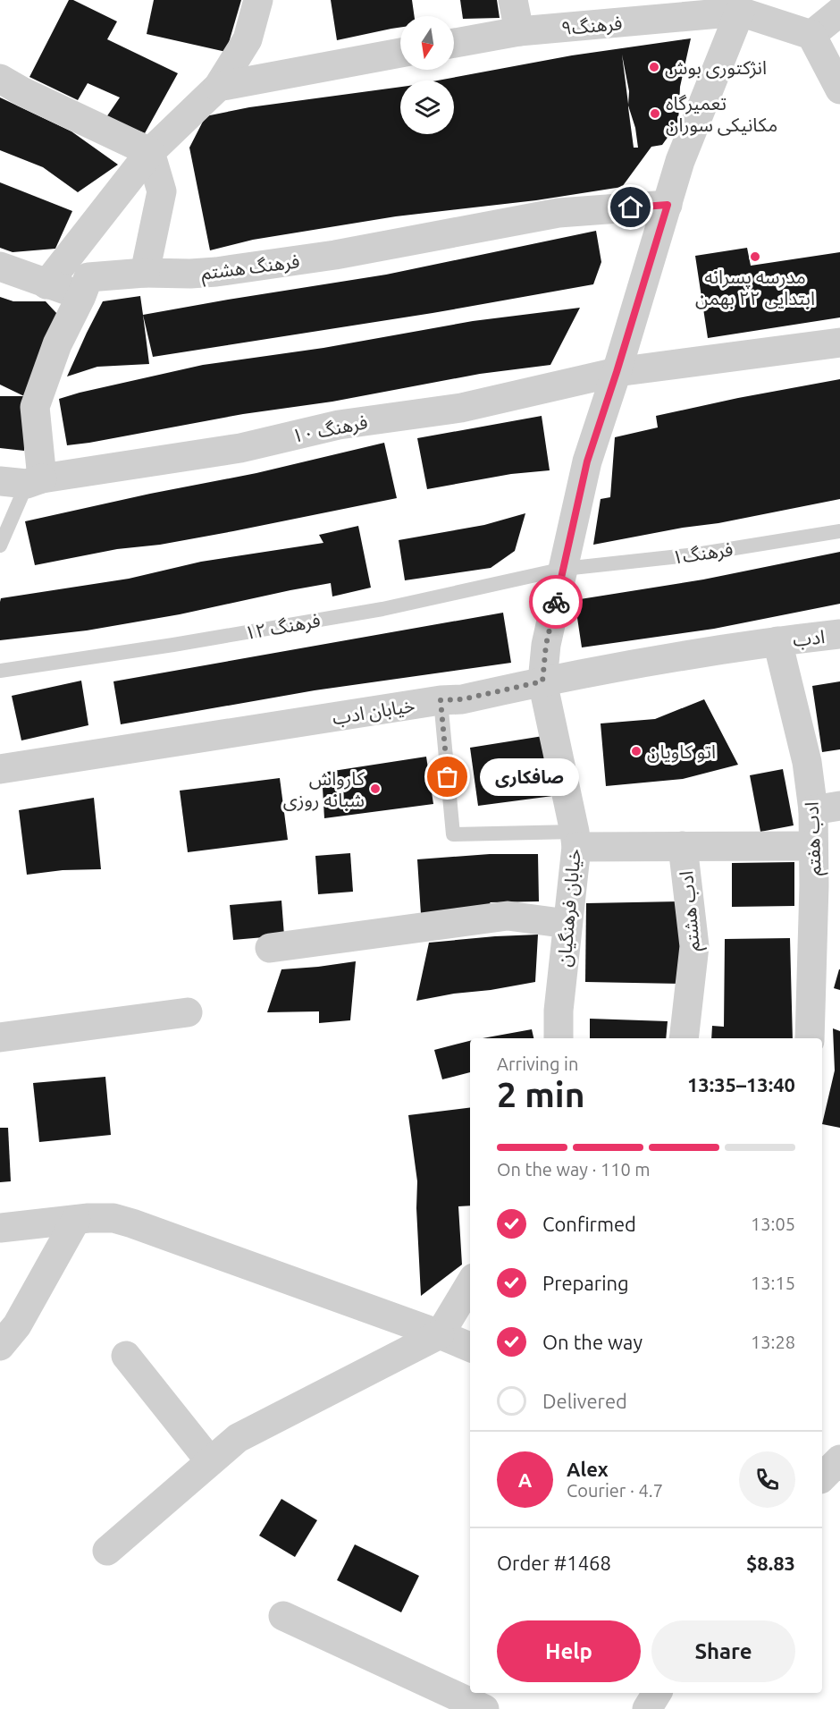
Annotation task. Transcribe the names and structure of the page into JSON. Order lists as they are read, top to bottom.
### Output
{
  "streets": {
    "street": [
      "فرهنگ۹",
      "فرهنگ هشتم",
      "فرهنگ ۱۰",
      "ادب",
      "خیابان ادب",
      "ادب هفتم",
      "خیابان فرهنگیان",
      "ادب هشتم"
    ],
    "lane": ["فرهنگ۱", "فرهنگ ۱۲"]
  },
  "crossings": [
    ["فرهنگ۹", "خیابان فرهنگیان"],
    ["فرهنگ هشتم", "خیابان فرهنگیان"],
    ["فرهنگ ۱۰", "خیابان فرهنگیان"],
    ["فرهنگ۱", "فرهنگ ۱۲"],
    ["فرهنگ۱", "خیابان فرهنگیان"],
    ["فرهنگ ۱۲", "خیابان فرهنگیان"],
    ["ادب", "خیابان ادب"],
    ["ادب", "ادب هفتم"],
    ["خیابان ادب", "ادب هفتم"],
    ["خیابان ادب", "خیابان فرهنگیان"]
  ],
  "places": [
    "انژکتوری بوش",
    "تعمیرگاه مکانیکی سوران",
    "مدرسه پسرانه ابتدایی ۲۲ بهمن",
    "اتو کاویان",
    "صافکاری",
    "کارواش شبانه روزی"
  ],
  "north": "bottom",
  "page": {
    "bubble": "صافکاری",
    "heading": ["2 min", "Arriving in", "13:35–13:40"],
    "panel": [
      "Alex",
      "Courier · 4.7",
      "Order #1468",
      "$8.83"
    ],
    "bar": "On the way · 110 m",
    "list": [
      ["Confirmed", "13:05"],
      ["Preparing", "13:15"],
      ["On the way", "13:28"],
      "Delivered"
    ],
    "round": "A",
    "buttons": ["Help", "Share"]
  }
}
